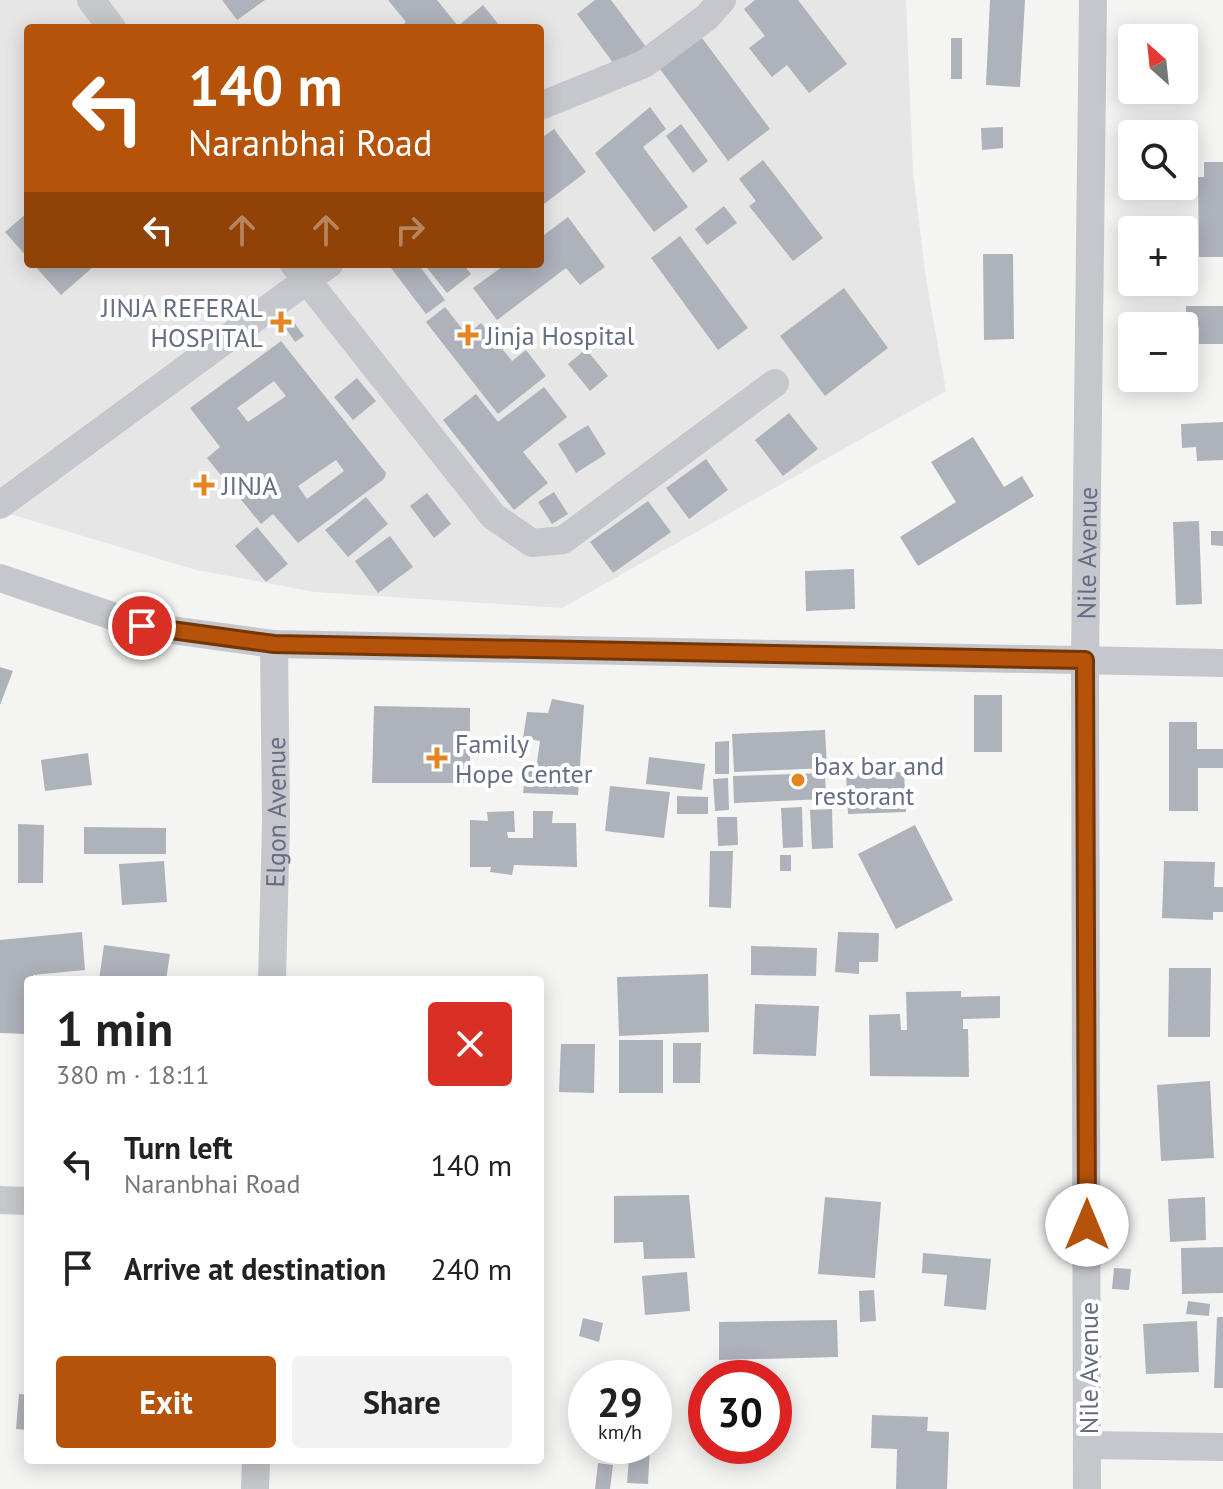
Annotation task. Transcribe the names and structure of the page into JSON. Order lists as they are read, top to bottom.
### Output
{
  "streets": {
    "street": ["Nile Avenue", "Elgon Avenue"]
  },
  "places": {
    "health": [
      "JINJA REFERAL HOSPITAL",
      "Jinja Hospital",
      "JINJA",
      "Family Hope Center"
    ],
    "other": ["bax bar and restorant"]
  },
  "north": "top left",
  "page": {
    "map_buttons": ["+", "−"],
    "turn": ["140 m", "Naranbhai Road"],
    "heading": ["1 min", "380 m · 18:11"],
    "list": [
      {
        "name": "Turn left",
        "note": "Naranbhai Road",
        "value": "140 m"
      },
      {
        "name": "Arrive at destination",
        "value": "240 m"
      }
    ],
    "buttons": ["Exit", "Share"],
    "speed": "29 km/h",
    "limit": "30"
  }
}
